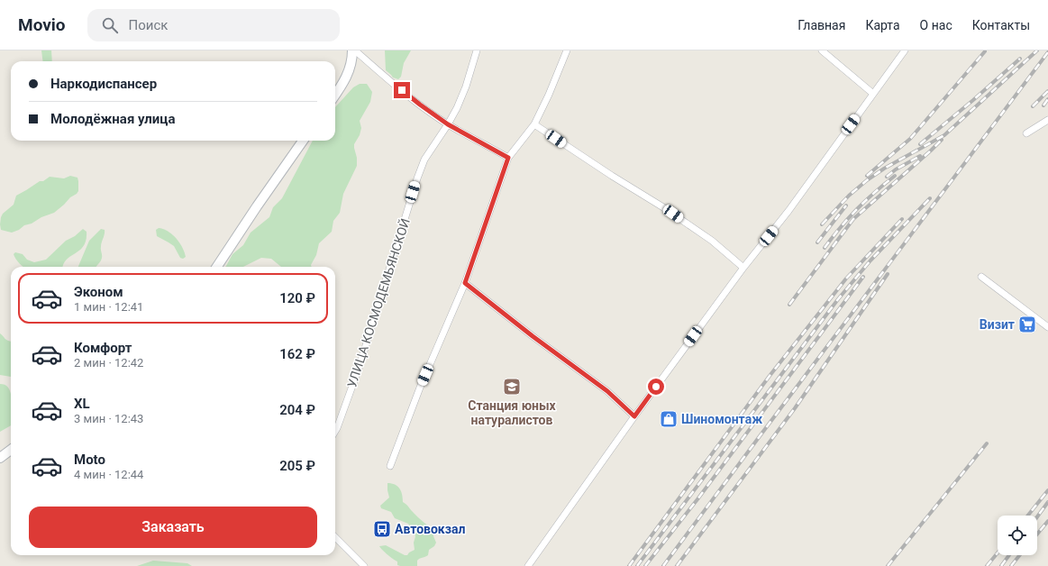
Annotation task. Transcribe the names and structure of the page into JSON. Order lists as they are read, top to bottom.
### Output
{
  "streets": {
    "street": ["УЛИЦА КОСМОДЕМЬЯНСКОЙ"]
  },
  "places": {
    "supermarket": ["Визит"],
    "school or university": ["Станция юных натуралистов"],
    "shop": ["Шиномонтаж"],
    "bus stop": ["Автовокзал"]
  },
  "page": {
    "header": "Movio",
    "search": "Поиск",
    "nav": [
      "Главная",
      "Карта",
      "О нас",
      "Контакты"
    ],
    "banner": ["Наркодиспансер", "Молодёжная улица"],
    "list": [
      {
        "name": "Эконом",
        "note": "1 мин · 12:41",
        "value": "120 ₽"
      },
      {
        "name": "Комфорт",
        "note": "2 мин · 12:42",
        "value": "162 ₽"
      },
      {
        "name": "XL",
        "note": "3 мин · 12:43",
        "value": "204 ₽"
      },
      {
        "name": "Moto",
        "note": "4 мин · 12:44",
        "value": "205 ₽"
      }
    ],
    "buttons": "Заказать"
  }
}
